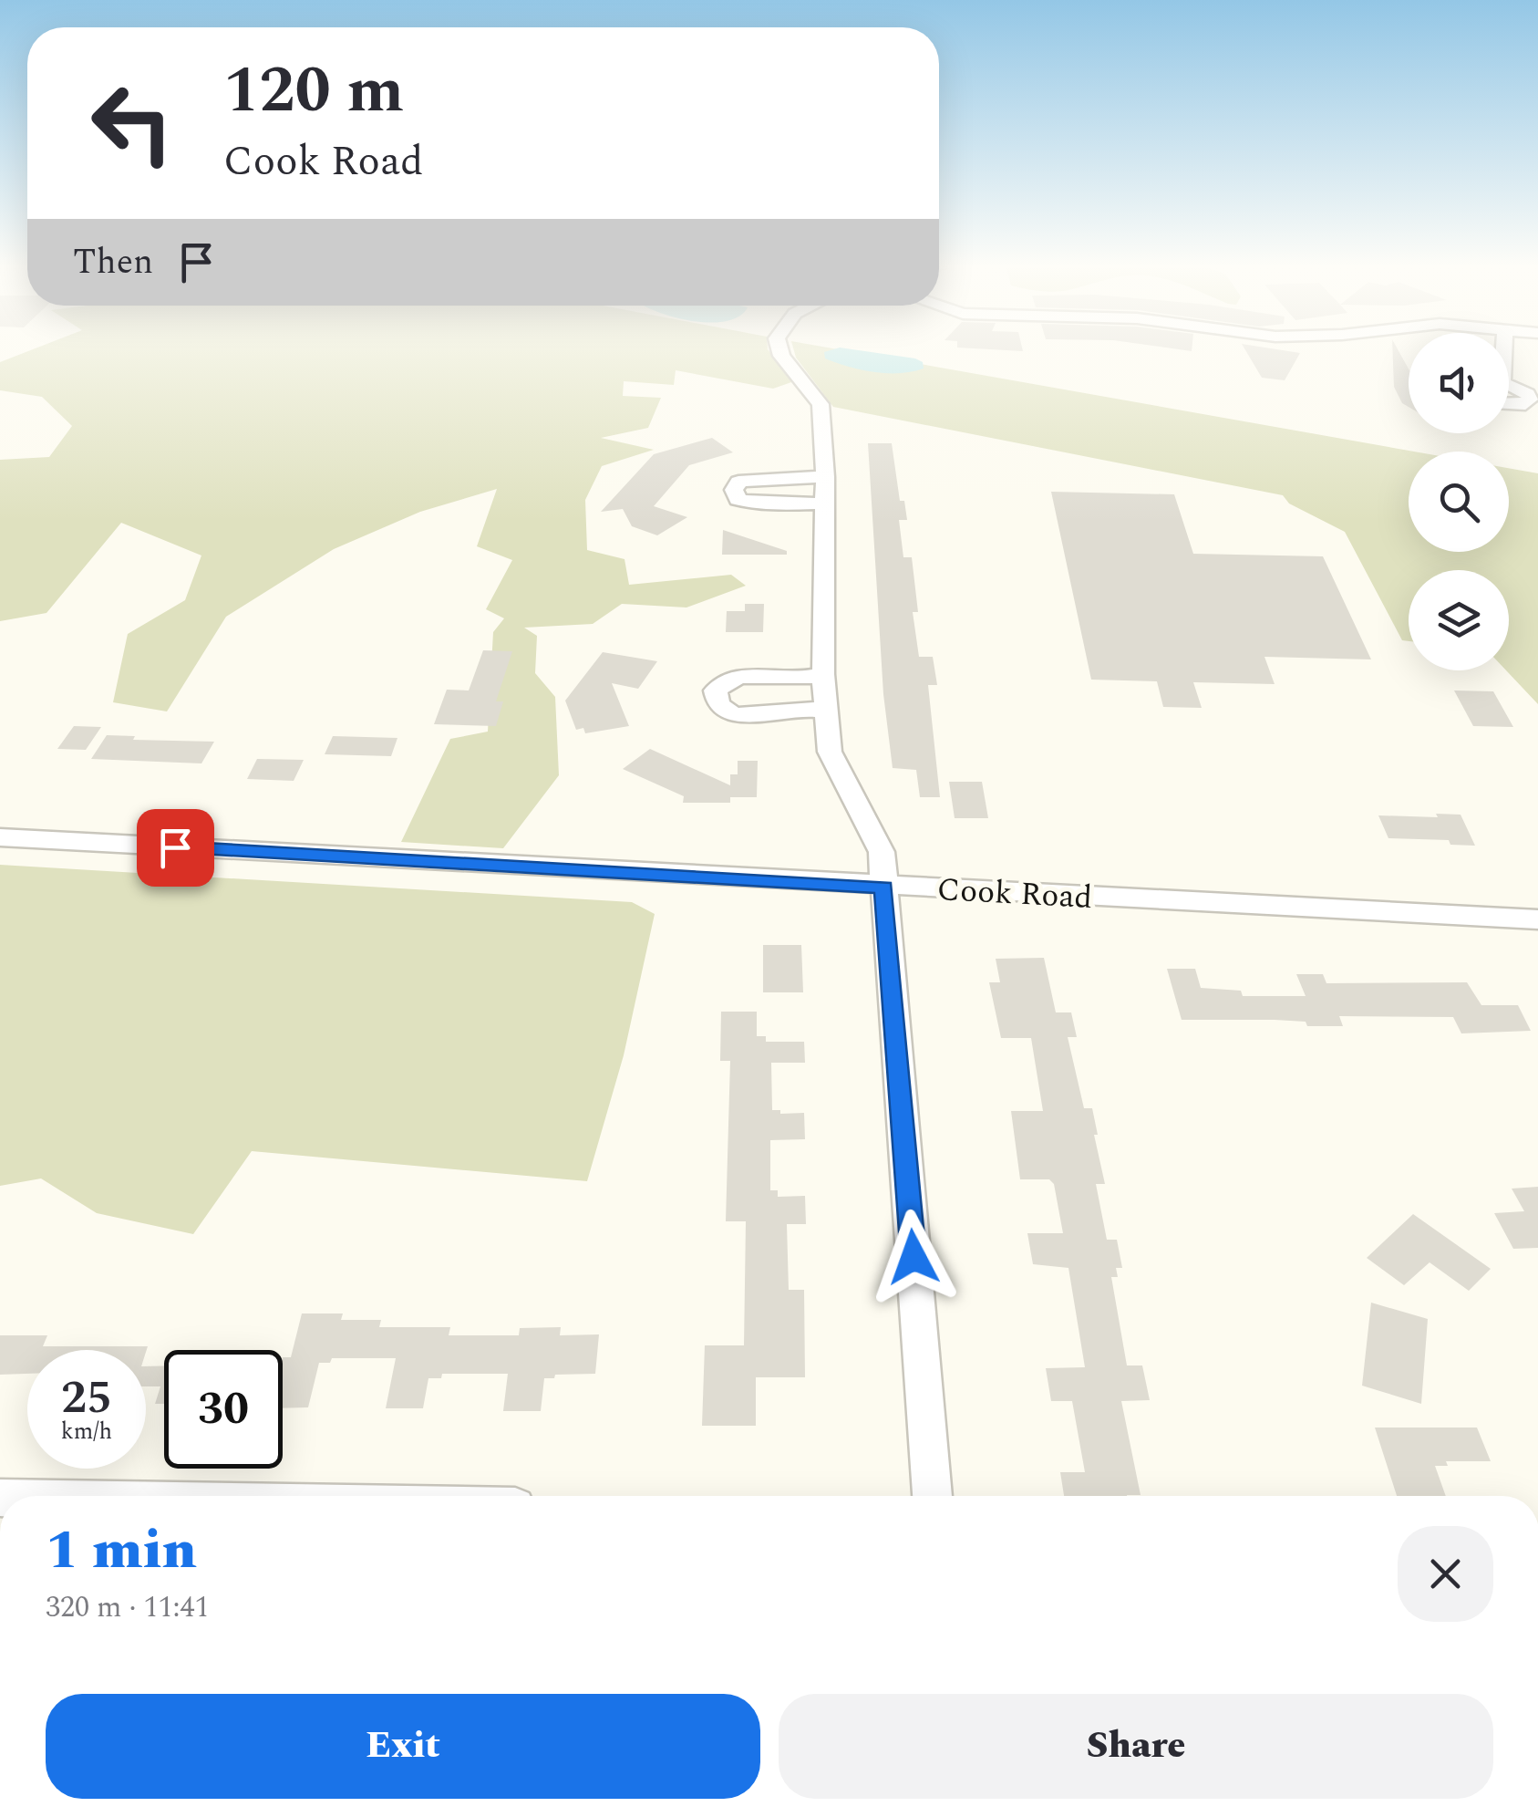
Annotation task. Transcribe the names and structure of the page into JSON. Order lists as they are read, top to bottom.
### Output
{
  "streets": {
    "street": ["Cook Road"]
  },
  "page": {
    "turn": ["120 m", "Cook Road"],
    "then": "Then",
    "speed": "25 km/h",
    "limit": "30",
    "heading": ["1 min", "320 m · 11:41"],
    "buttons": ["Exit", "Share"]
  }
}
